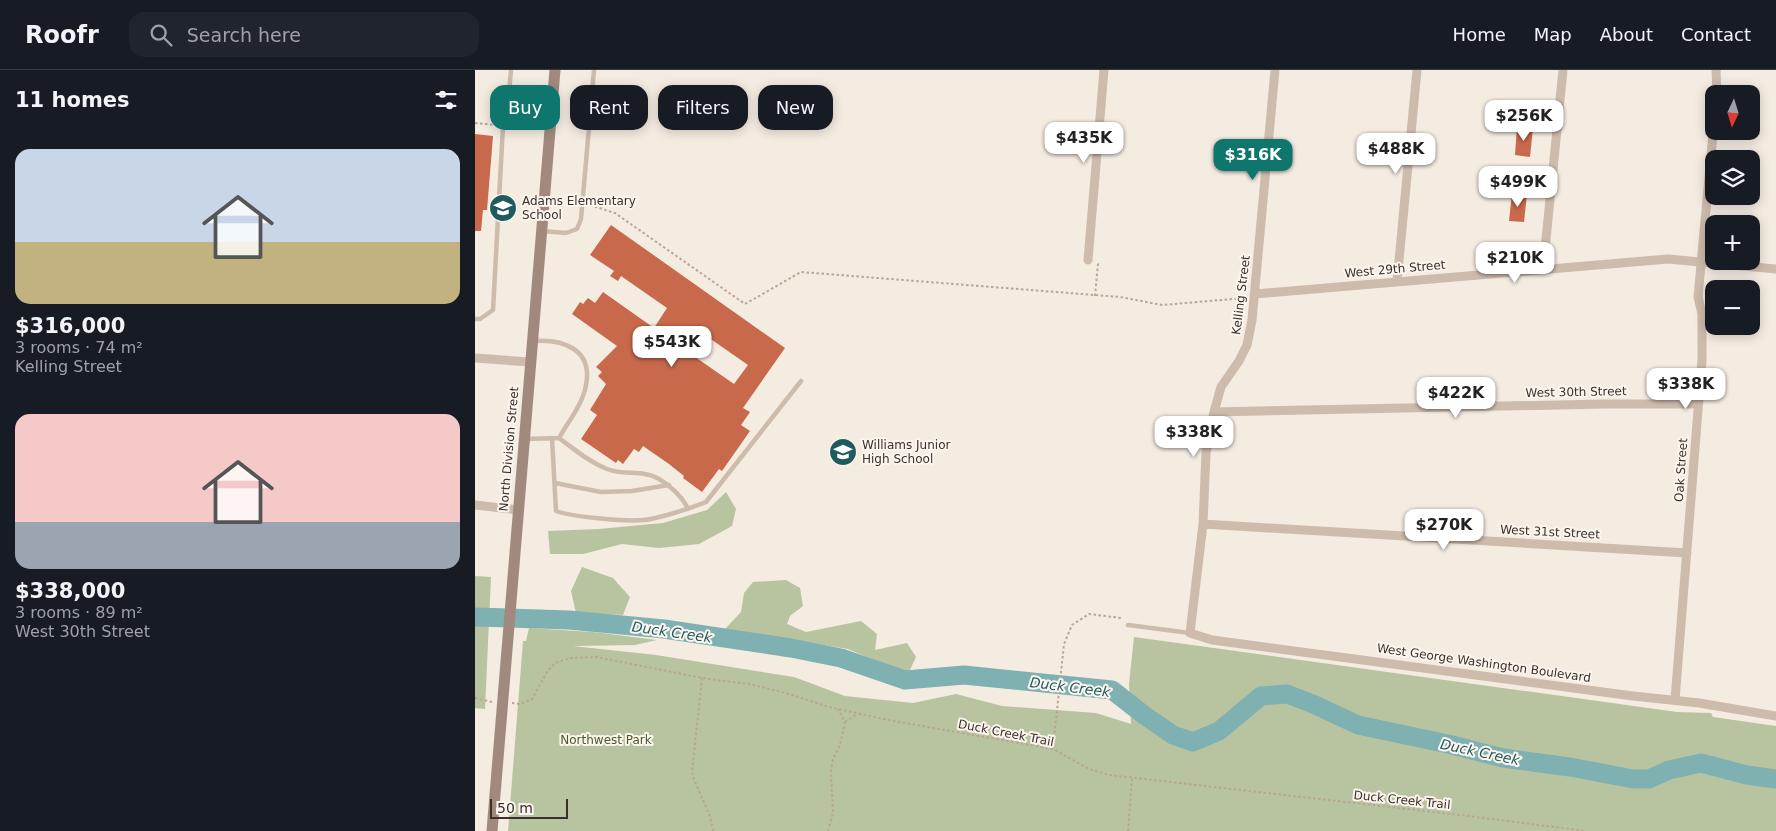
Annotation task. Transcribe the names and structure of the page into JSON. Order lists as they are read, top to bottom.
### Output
{
  "streets": {
    "main road": ["North Division Street"],
    "street": [
      "West 29th Street",
      "Kelling Street",
      "West 30th Street",
      "Oak Street",
      "West 31st Street",
      "West George Washington Boulevard"
    ],
    "path": ["Duck Creek Trail"]
  },
  "crossings": [
    ["West 29th Street", "Kelling Street"],
    ["West 29th Street", "Oak Street"],
    ["Kelling Street", "West 30th Street"],
    ["Kelling Street", "West 31st Street"],
    ["Kelling Street", "West George Washington Boulevard"],
    ["West 30th Street", "Oak Street"],
    ["North Division Street", "Duck Creek Trail"],
    ["Oak Street", "West 31st Street"],
    ["Oak Street", "West George Washington Boulevard"]
  ],
  "water": ["Duck Creek"],
  "parks": ["Northwest Park"],
  "places": {
    "school or university": ["Adams Elementary School", "Williams Junior High School"]
  },
  "scale_bar": "50 m",
  "north": "bottom",
  "page": {
    "header": "Roofr",
    "search": "Search here",
    "nav": [
      "Home",
      "Map",
      "About",
      "Contact"
    ],
    "heading": "11 homes",
    "map_buttons": ["+", "−"],
    "chip": [
      "Buy",
      "Rent",
      "Filters",
      "New"
    ],
    "price": [
      "$256K",
      "$435K",
      "$488K",
      "$316K",
      "$499K",
      "$210K",
      "$543K",
      "$338K",
      "$422K",
      "$338K",
      "$270K"
    ],
    "list": [
      {
        "name": "$316,000",
        "note": "3 rooms · 74 m² · Kelling Street"
      },
      {
        "name": "$338,000",
        "note": "3 rooms · 89 m² · West 30th Street"
      }
    ],
    "scale": "50 m"
  }
}
